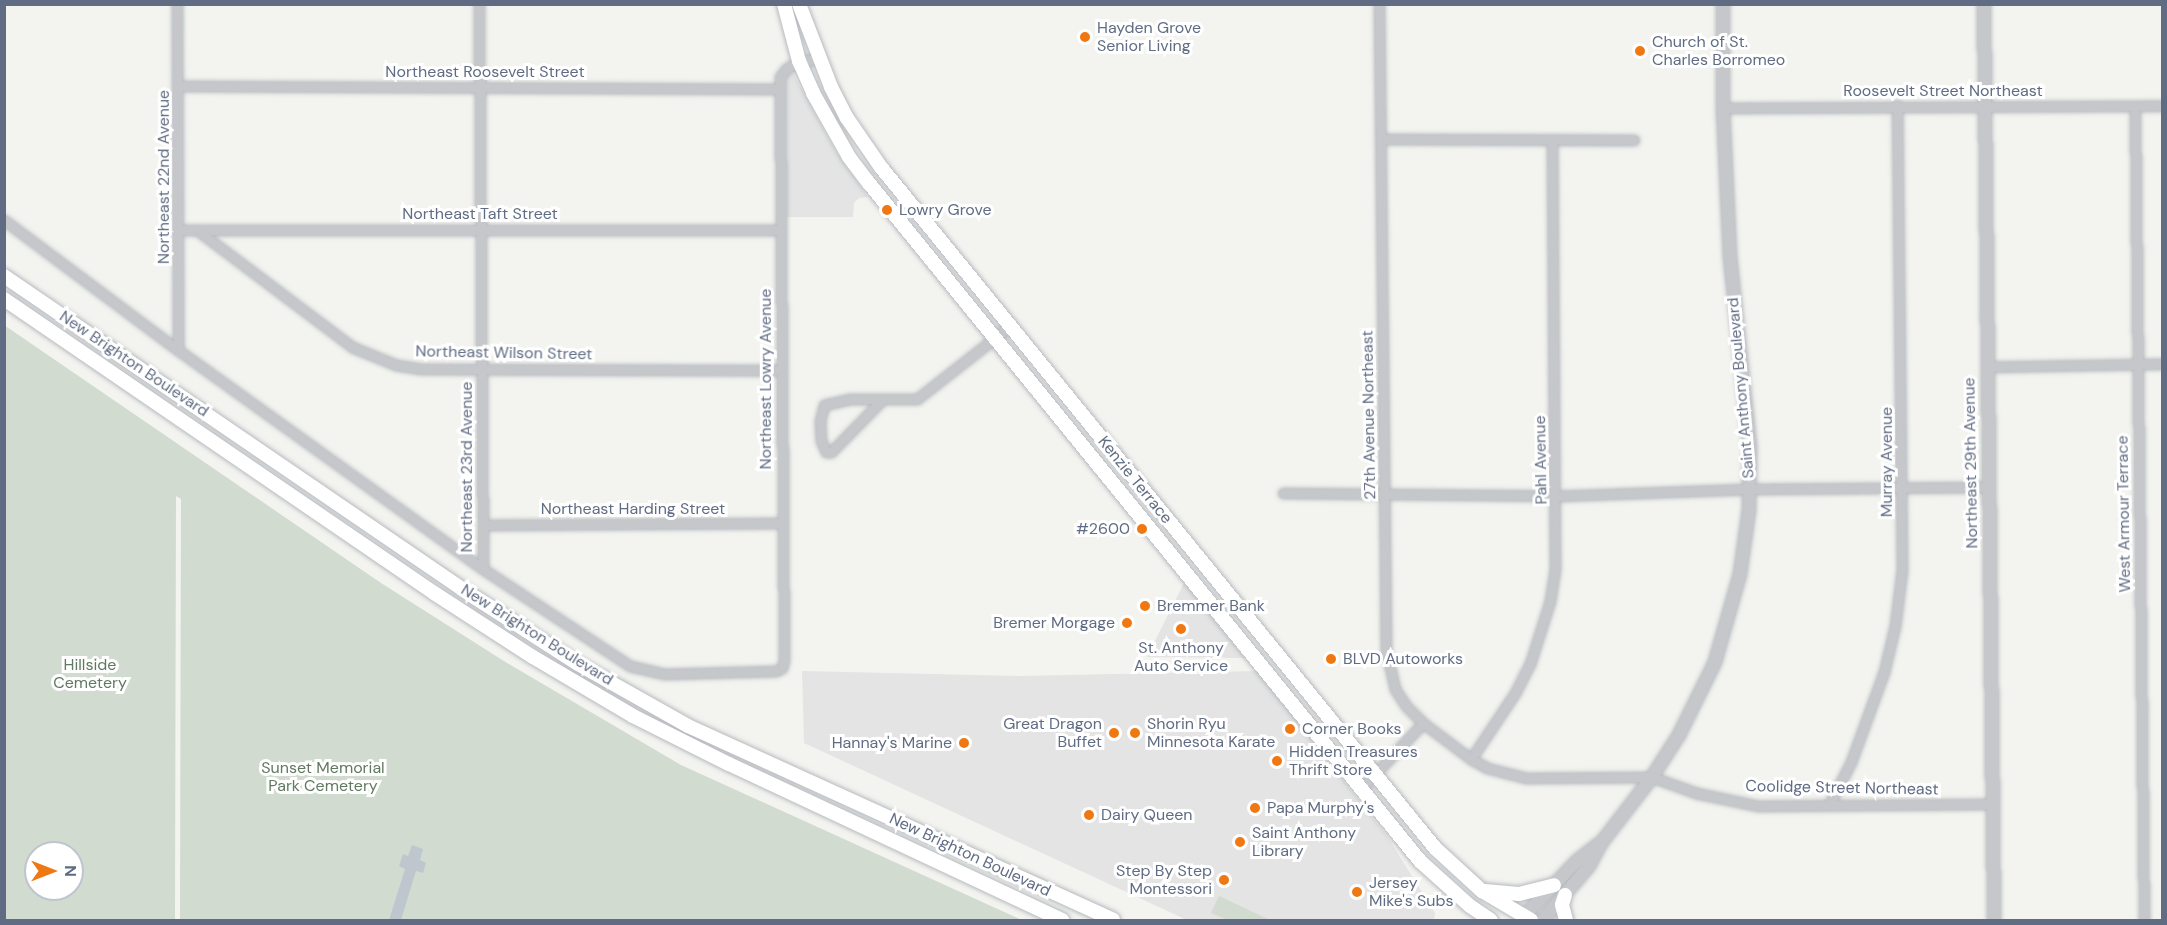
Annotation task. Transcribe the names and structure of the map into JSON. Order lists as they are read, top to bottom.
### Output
{
  "streets": {
    "main road": ["New Brighton Boulevard", "Kenzie Terrace"],
    "street": [
      "Northeast Roosevelt Street",
      "Roosevelt Street Northeast",
      "Northeast 22nd Avenue",
      "Northeast Taft Street",
      "Northeast Wilson Street",
      "Northeast Lowry Avenue",
      "Saint Anthony Boulevard",
      "27th Avenue Northeast",
      "Pahl Avenue",
      "Murray Avenue",
      "Northeast 29th Avenue",
      "Northeast 23rd Avenue",
      "Northeast Harding Street",
      "West Armour Terrace",
      "Coolidge Street Northeast"
    ]
  },
  "crossings": [
    ["Northeast Roosevelt Street", "Northeast 22nd Avenue"],
    ["Northeast Roosevelt Street", "Northeast Lowry Avenue"],
    ["Northeast Roosevelt Street", "Northeast 23rd Avenue"],
    ["Roosevelt Street Northeast", "Saint Anthony Boulevard"],
    ["Roosevelt Street Northeast", "Murray Avenue"],
    ["Roosevelt Street Northeast", "Northeast 29th Avenue"],
    ["Roosevelt Street Northeast", "West Armour Terrace"],
    ["Northeast 22nd Avenue", "Northeast Taft Street"],
    ["Northeast 22nd Avenue", "New Brighton Boulevard"],
    ["Northeast Taft Street", "Northeast Wilson Street"],
    ["Northeast Taft Street", "Northeast Lowry Avenue"],
    ["Northeast Taft Street", "Northeast 23rd Avenue"],
    ["Northeast Wilson Street", "Northeast Lowry Avenue"],
    ["Northeast Wilson Street", "Northeast 23rd Avenue"],
    ["New Brighton Boulevard", "Northeast Lowry Avenue"],
    ["New Brighton Boulevard", "Northeast 23rd Avenue"],
    ["Northeast Lowry Avenue", "Northeast Harding Street"],
    ["Saint Anthony Boulevard", "Kenzie Terrace"],
    ["Saint Anthony Boulevard", "Coolidge Street Northeast"],
    ["27th Avenue Northeast", "Coolidge Street Northeast"],
    ["Pahl Avenue", "Coolidge Street Northeast"],
    ["Murray Avenue", "Coolidge Street Northeast"],
    ["Northeast 29th Avenue", "Coolidge Street Northeast"],
    ["Northeast 23rd Avenue", "Northeast Harding Street"]
  ],
  "parks": ["Hillside Cemetery", "Sunset Memorial Park Cemetery"],
  "places": [
    "Hayden Grove Senior Living",
    "Church of St. Charles Borromeo",
    "Lowry Grove",
    "#2600",
    "Bremmer Bank",
    "Bremer Morgage",
    "St. Anthony Auto Service",
    "BLVD Autoworks",
    "Corner Books",
    "Great Dragon Buffet",
    "Shorin Ryu Minnesota Karate",
    "Hannay's Marine",
    "Hidden Treasures Thrift Store",
    "Papa Murphy's",
    "Dairy Queen",
    "Saint Anthony Library",
    "Step By Step Montessori",
    "Jersey Mike's Subs"
  ],
  "north": "right"
}
